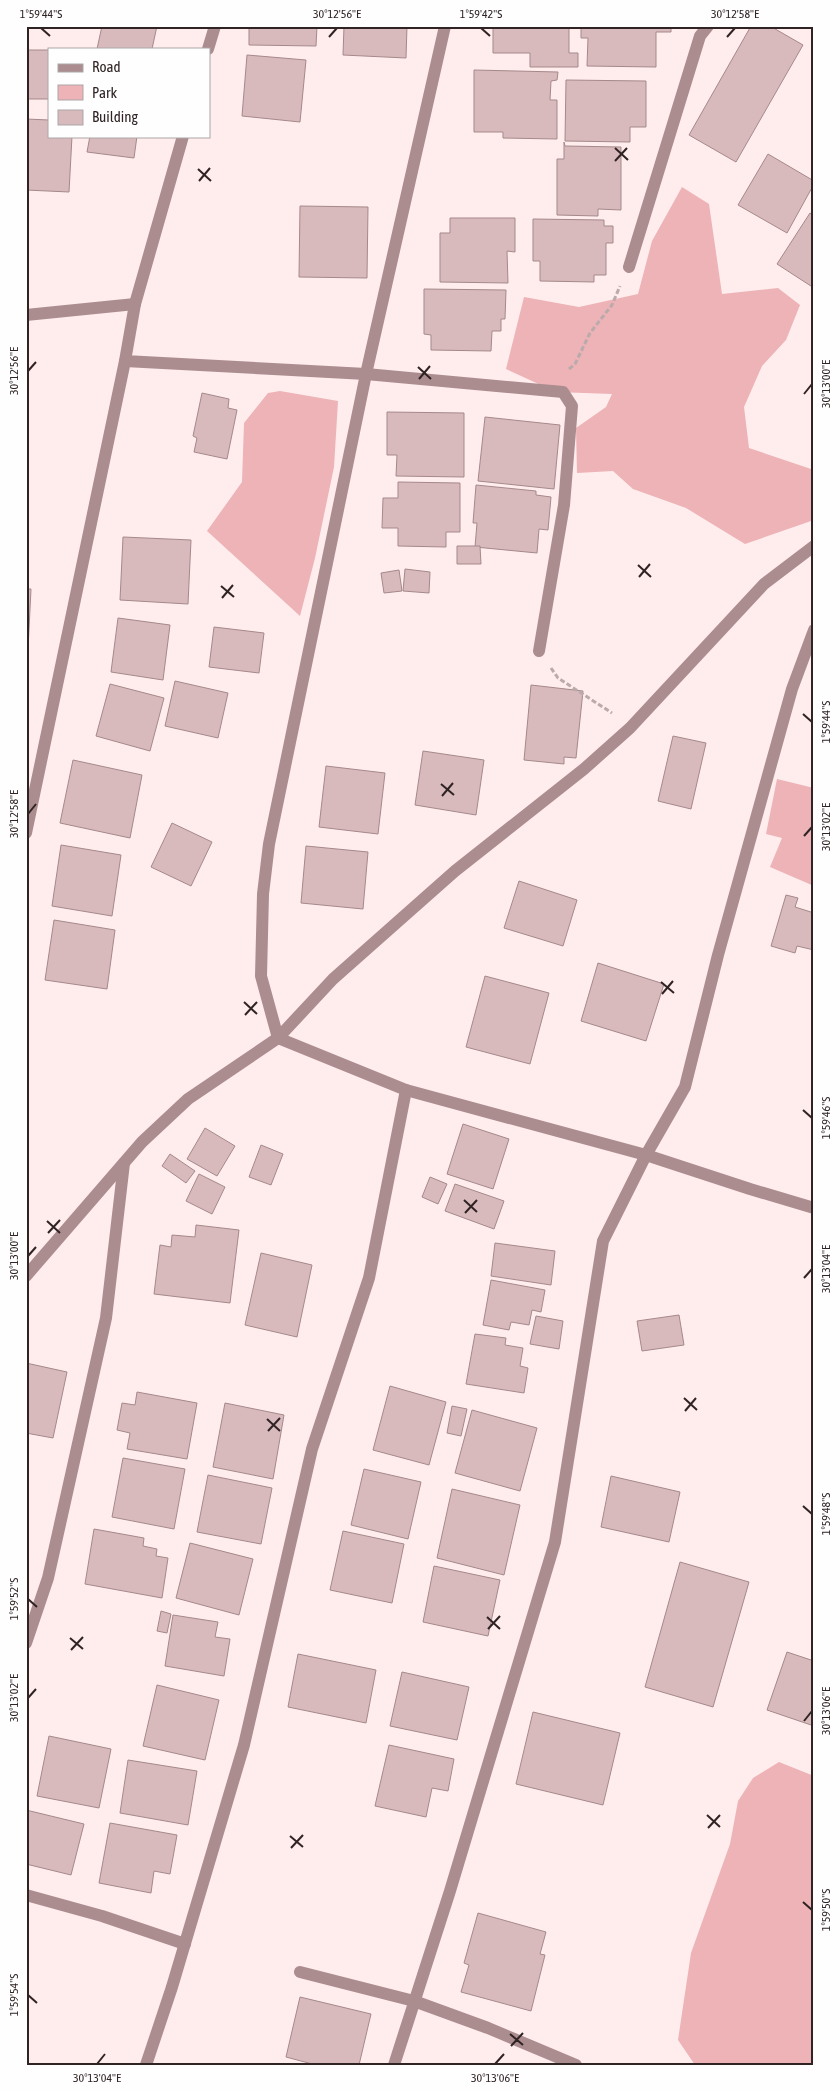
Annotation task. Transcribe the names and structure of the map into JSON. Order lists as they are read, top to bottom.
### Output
{
  "legend": ["Road", "Park", "Building"],
  "coordinates": [
    "1°59'44\"S",
    "30°12'56\"E",
    "1°59'42\"S",
    "30°12'58\"E",
    "30°13'00\"E",
    "30°13'02\"E",
    "1°59'46\"S",
    "30°13'04\"E",
    "1°59'48\"S",
    "1°59'52\"S",
    "30°13'06\"E",
    "1°59'50\"S",
    "1°59'54\"S"
  ]
}
